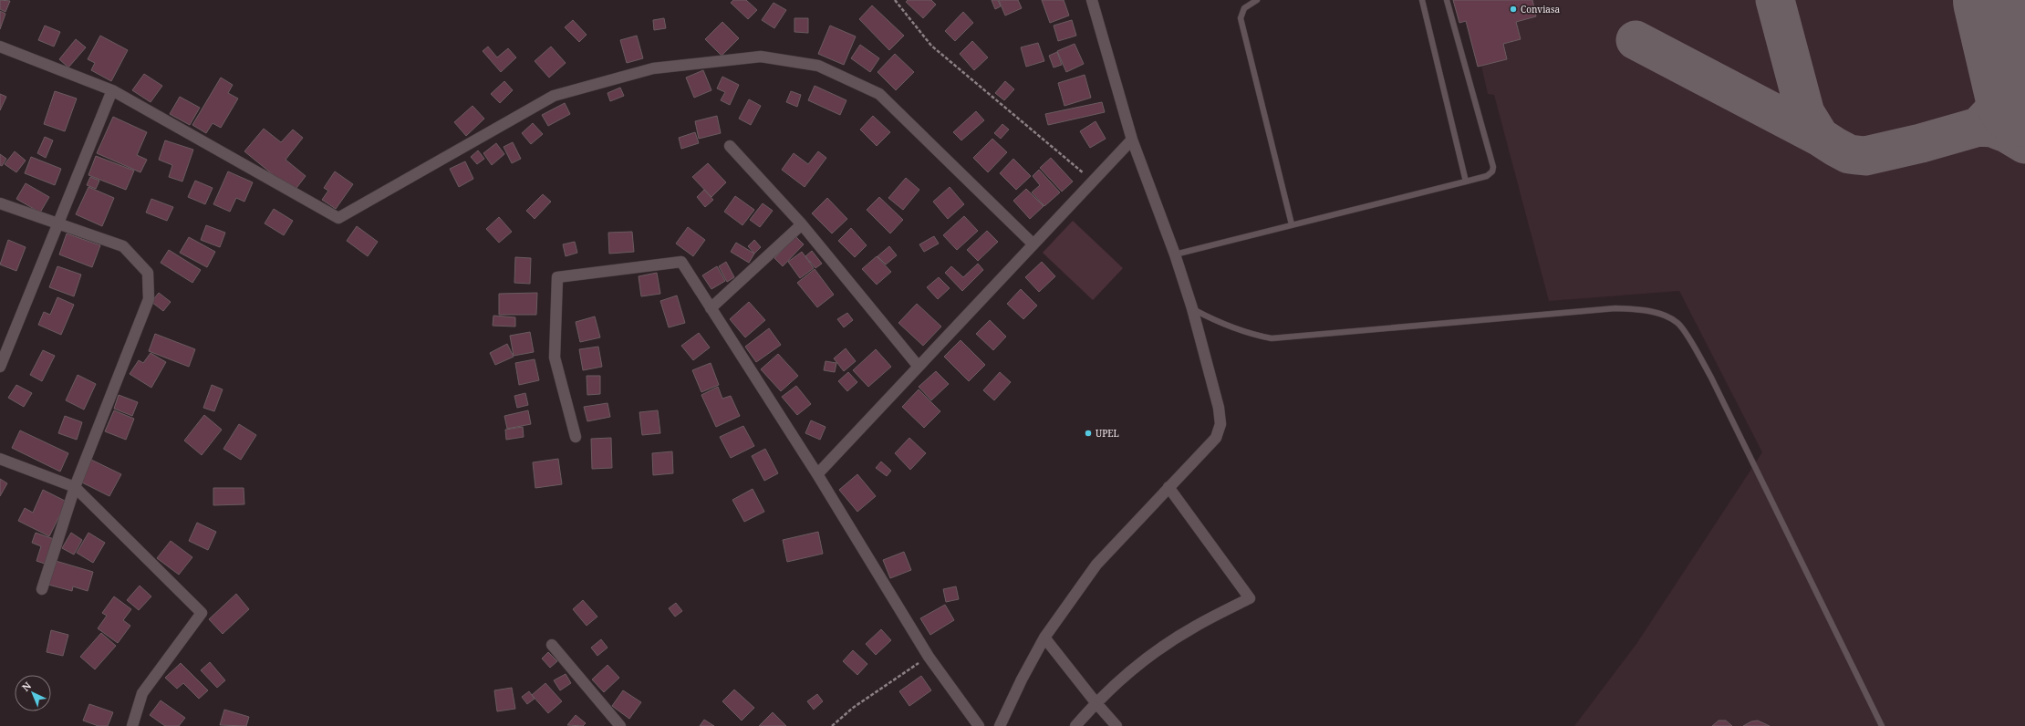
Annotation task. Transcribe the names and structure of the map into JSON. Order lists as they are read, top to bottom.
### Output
{
  "places": ["Conviasa", "UPEL"],
  "north": "top left"
}
